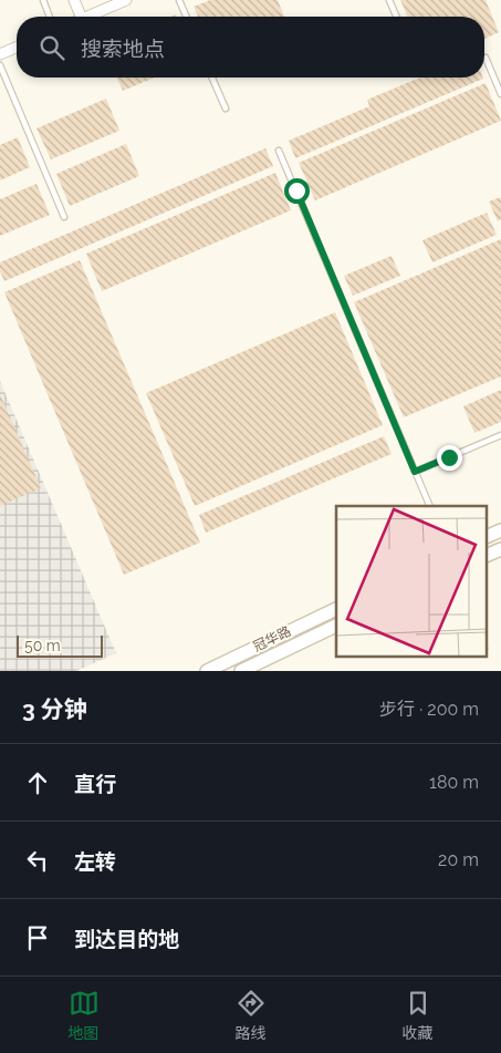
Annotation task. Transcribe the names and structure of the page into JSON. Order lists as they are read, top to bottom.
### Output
{
  "streets": {
    "main road": ["冠华路"]
  },
  "scale_bar": "50 m",
  "page": {
    "search": "搜索地点",
    "scale": "50 m",
    "heading": ["3 分钟", "步行 · 200 m"],
    "list": [
      ["直行", "180 m"],
      ["左转", "20 m"],
      "到达目的地"
    ],
    "nav": ["地图", "路线", "收藏"]
  }
}
